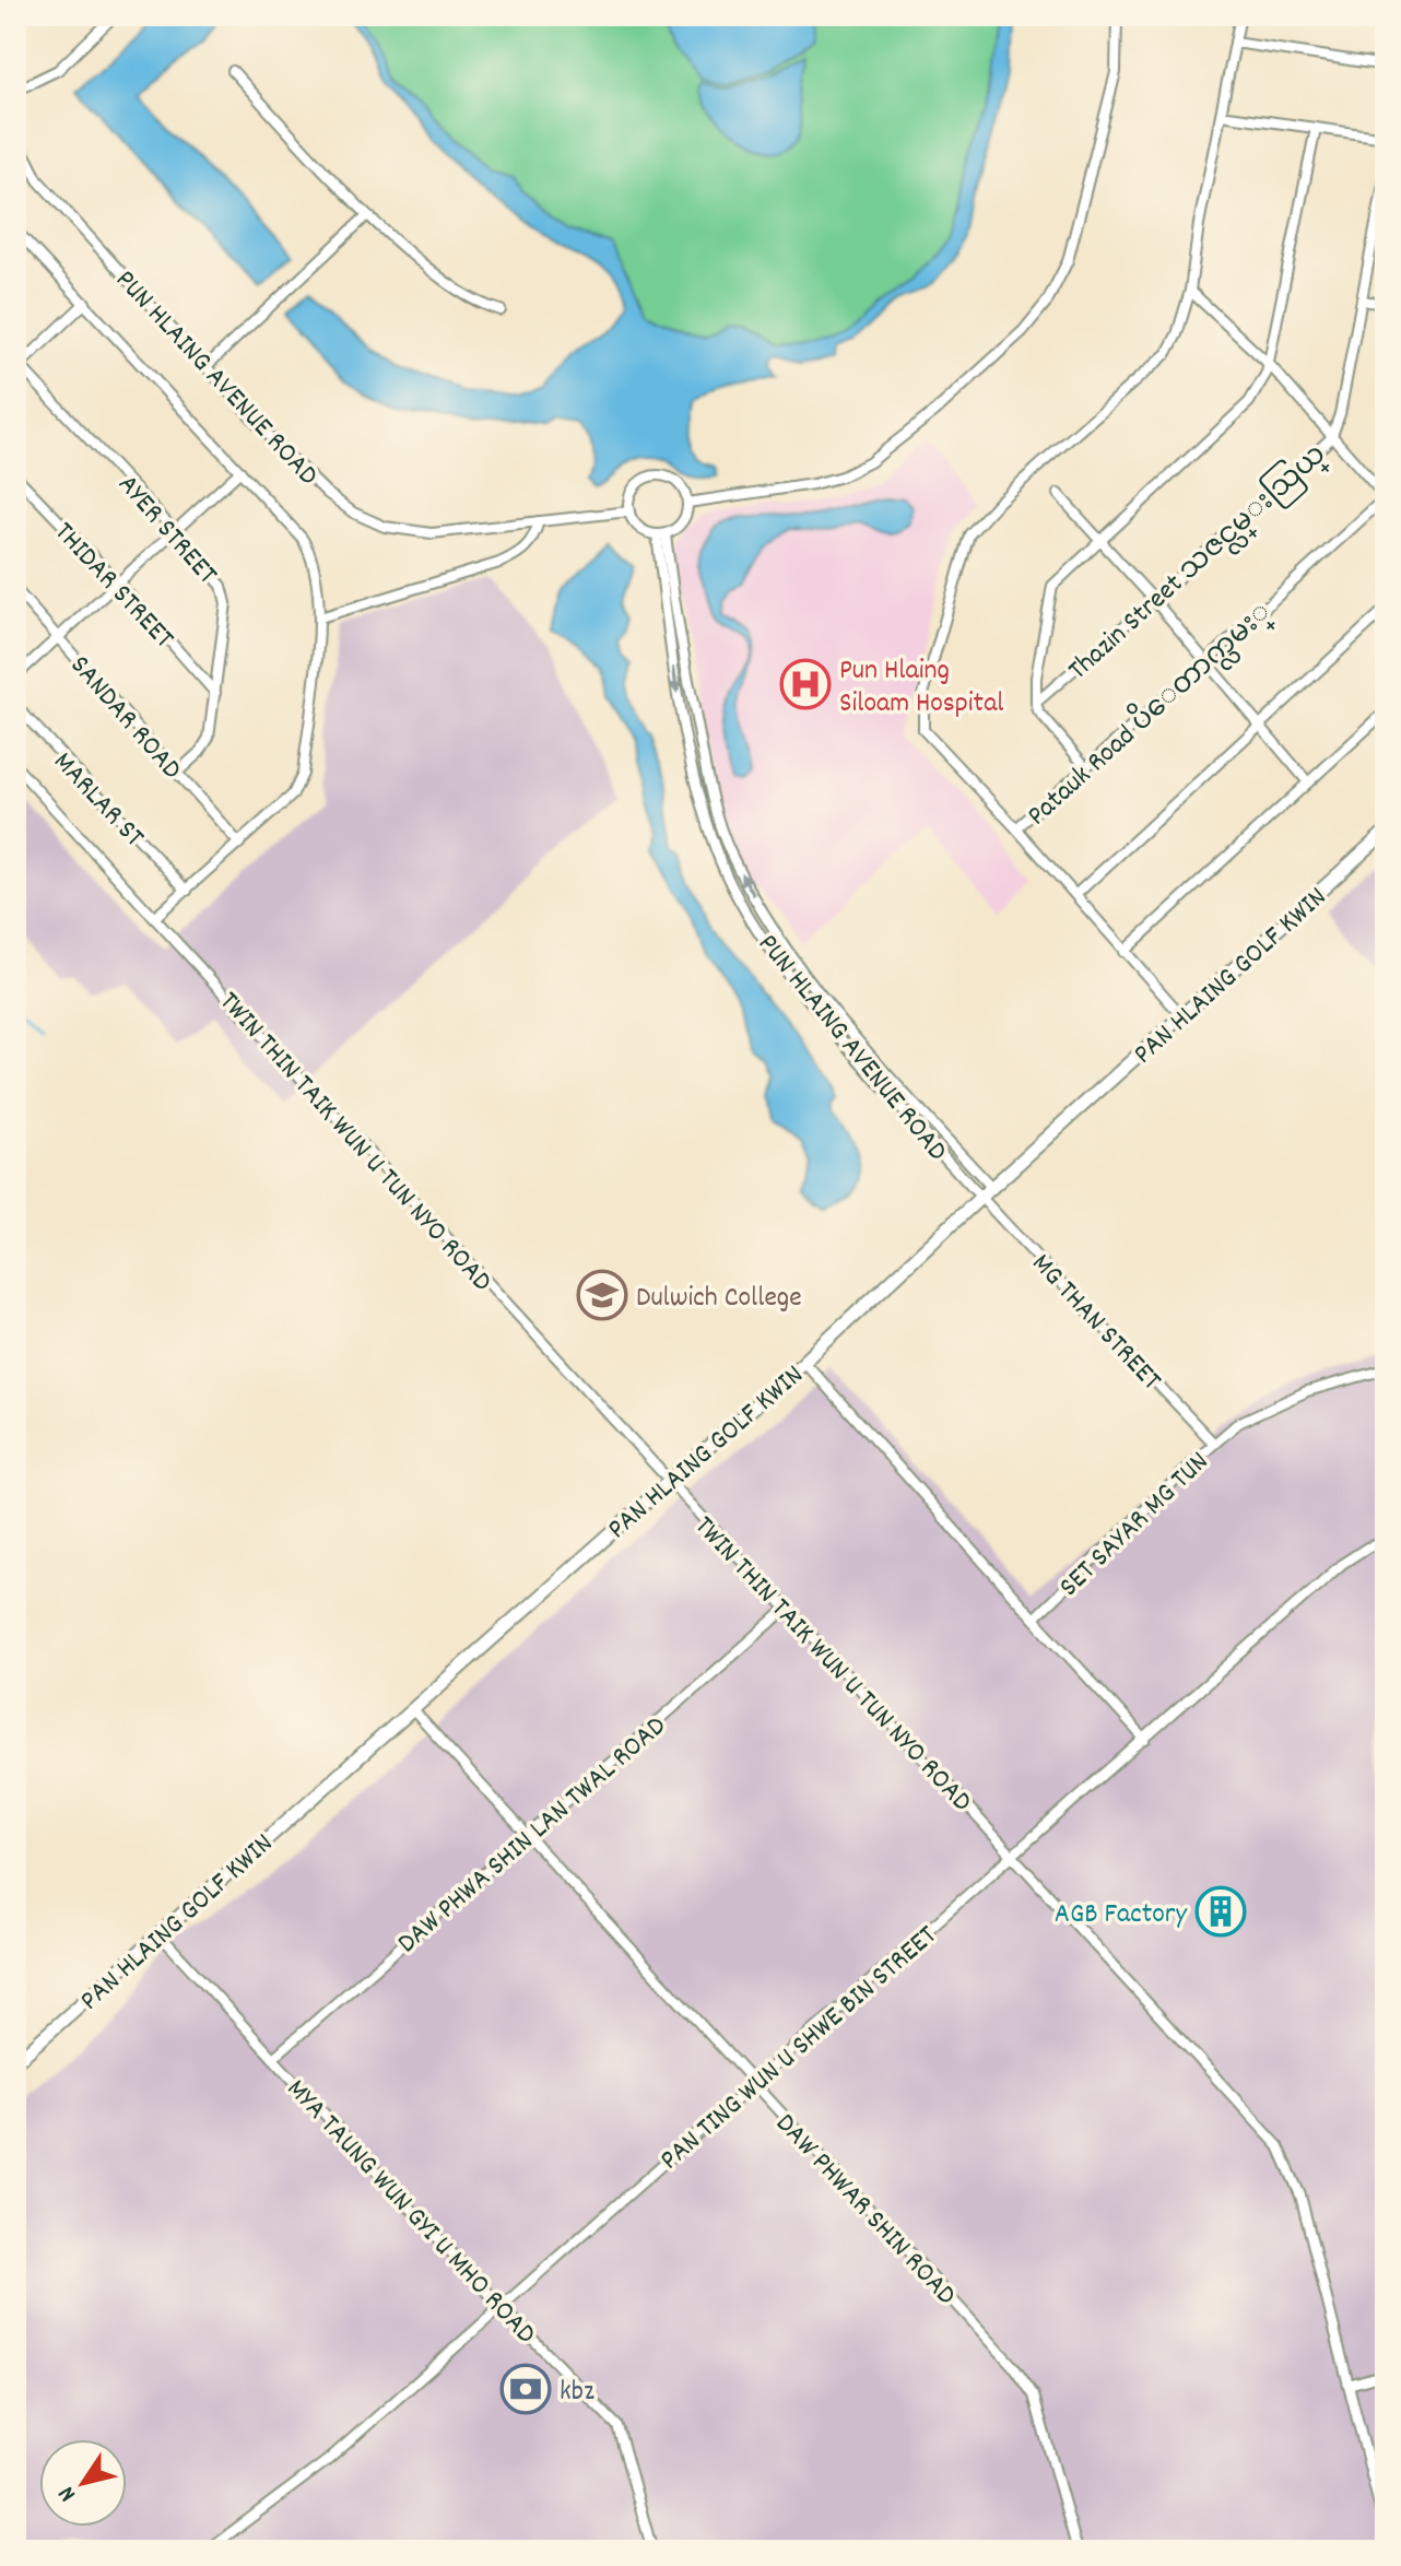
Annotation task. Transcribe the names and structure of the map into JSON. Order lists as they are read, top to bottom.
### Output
{
  "streets": {
    "street": [
      "PUN HLAING AVENUE ROAD",
      "AYER STREET",
      "Thazin Street သဇင္လမ္းသြယ္",
      "THIDAR STREET",
      "Patauk Road ပိေတာက္လမး္",
      "SANDAR ROAD",
      "MARLAR ST",
      "PAN HLAING GOLF KWIN",
      "TWIN THIN TAIK WUN U TUN NYO ROAD",
      "MG THAN STREET",
      "SET SAYAR MG TUN",
      "DAW PHWA SHIN LAN TWAL ROAD",
      "PAN TING WUN U SHWE BIN STREET",
      "DAW PHWAR SHIN ROAD",
      "MYA TAUNG WUN GYI U MHO ROAD"
    ]
  },
  "crossings": [
    ["PUN HLAING AVENUE ROAD", "PAN HLAING GOLF KWIN"],
    ["PUN HLAING AVENUE ROAD", "MG THAN STREET"],
    ["AYER STREET", "THIDAR STREET"],
    ["AYER STREET", "SANDAR ROAD"],
    ["Patauk Road ပိေတာက္လမး္", "PAN HLAING GOLF KWIN"],
    ["PAN HLAING GOLF KWIN", "TWIN THIN TAIK WUN U TUN NYO ROAD"],
    ["PAN HLAING GOLF KWIN", "MG THAN STREET"],
    ["PAN HLAING GOLF KWIN", "DAW PHWAR SHIN ROAD"],
    ["PAN HLAING GOLF KWIN", "MYA TAUNG WUN GYI U MHO ROAD"],
    ["TWIN THIN TAIK WUN U TUN NYO ROAD", "DAW PHWA SHIN LAN TWAL ROAD"],
    ["TWIN THIN TAIK WUN U TUN NYO ROAD", "PAN TING WUN U SHWE BIN STREET"],
    ["MG THAN STREET", "SET SAYAR MG TUN"],
    ["SET SAYAR MG TUN", "PAN TING WUN U SHWE BIN STREET"],
    ["DAW PHWA SHIN LAN TWAL ROAD", "DAW PHWAR SHIN ROAD"],
    ["DAW PHWA SHIN LAN TWAL ROAD", "MYA TAUNG WUN GYI U MHO ROAD"],
    ["PAN TING WUN U SHWE BIN STREET", "DAW PHWAR SHIN ROAD"],
    ["PAN TING WUN U SHWE BIN STREET", "MYA TAUNG WUN GYI U MHO ROAD"]
  ],
  "places": {
    "hospital": ["Pun Hlaing Siloam Hospital"],
    "school or university": ["Dulwich College"],
    "building": ["AGB Factory"],
    "bank": ["kbz"]
  },
  "north": "bottom left"
}
